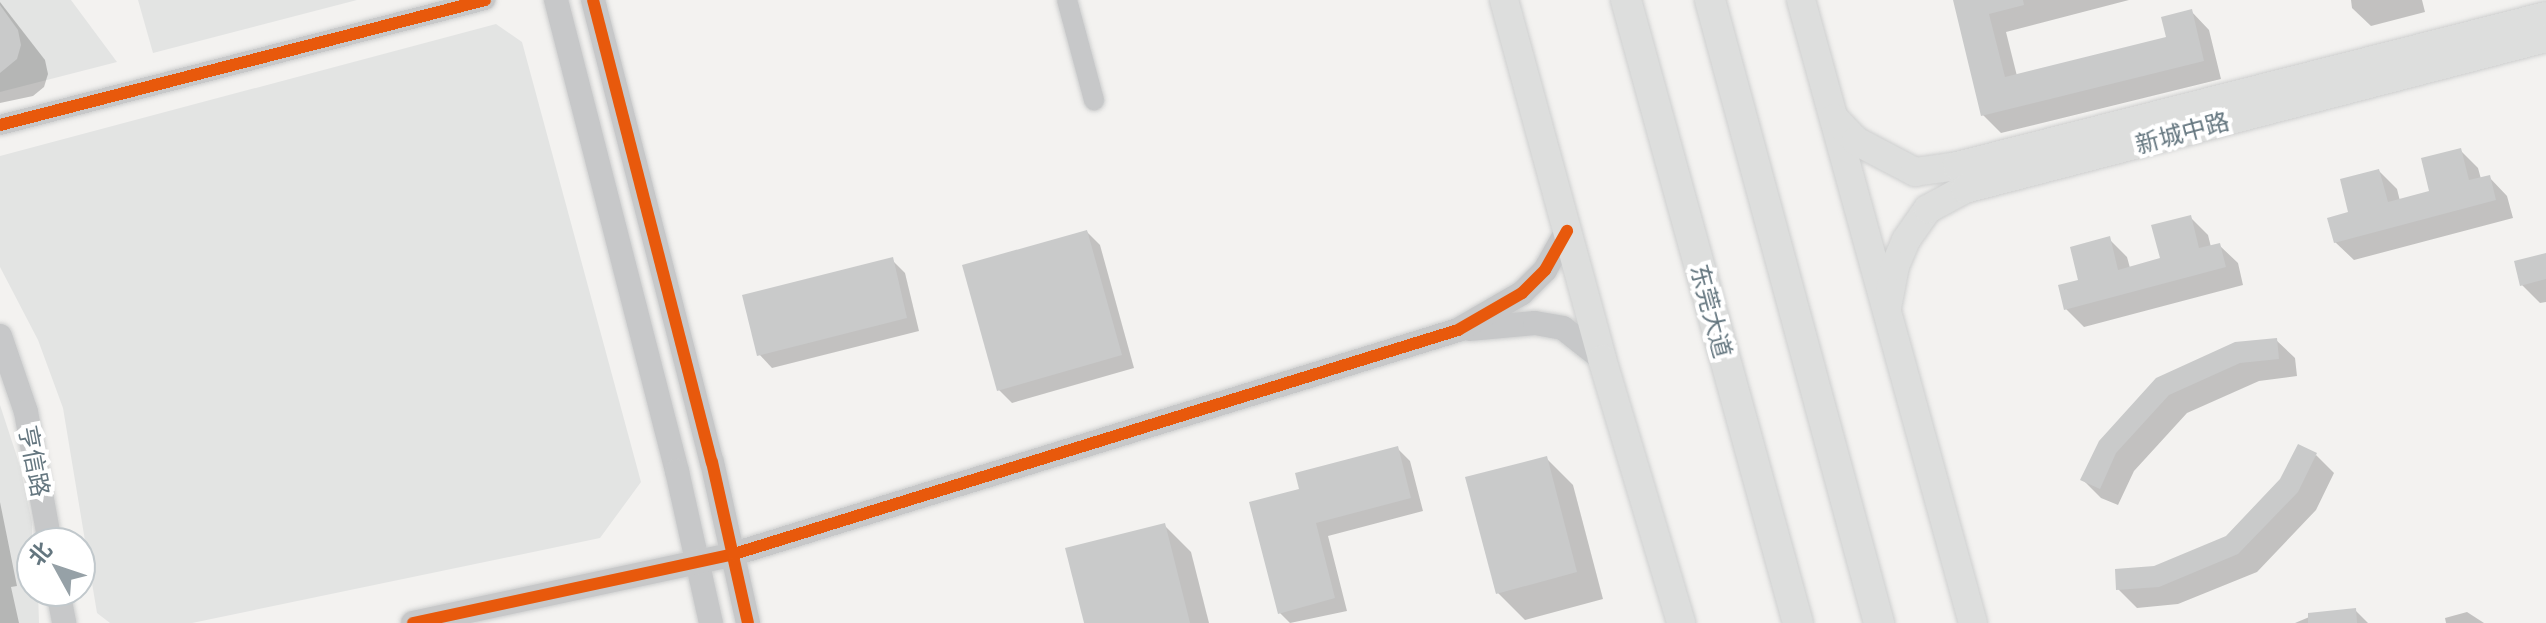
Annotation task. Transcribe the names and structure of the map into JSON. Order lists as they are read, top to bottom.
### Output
{
  "streets": {
    "main road": ["新城中路", "东莞大道"],
    "street": ["亨信路"]
  },
  "north": "top left"
}
